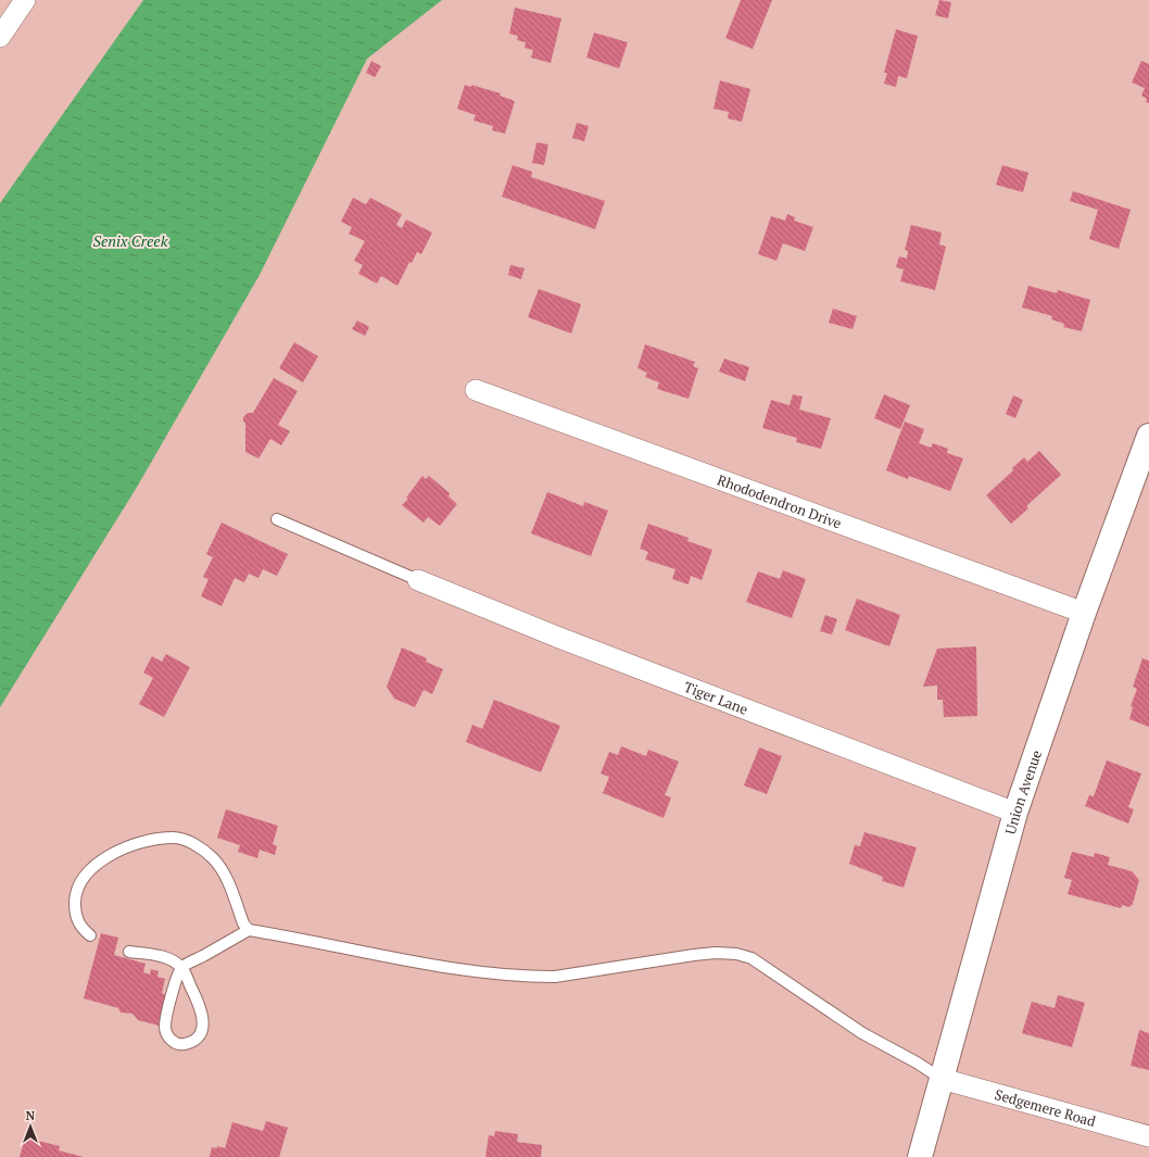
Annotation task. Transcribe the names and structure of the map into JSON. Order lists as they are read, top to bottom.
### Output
{
  "streets": {
    "street": [
      "Rhododendron Drive",
      "Tiger Lane",
      "Union Avenue",
      "Sedgemere Road"
    ]
  },
  "crossings": [
    ["Rhododendron Drive", "Union Avenue"],
    ["Tiger Lane", "Union Avenue"],
    ["Union Avenue", "Sedgemere Road"]
  ],
  "water": ["Senix Creek"],
  "north": "top"
}
